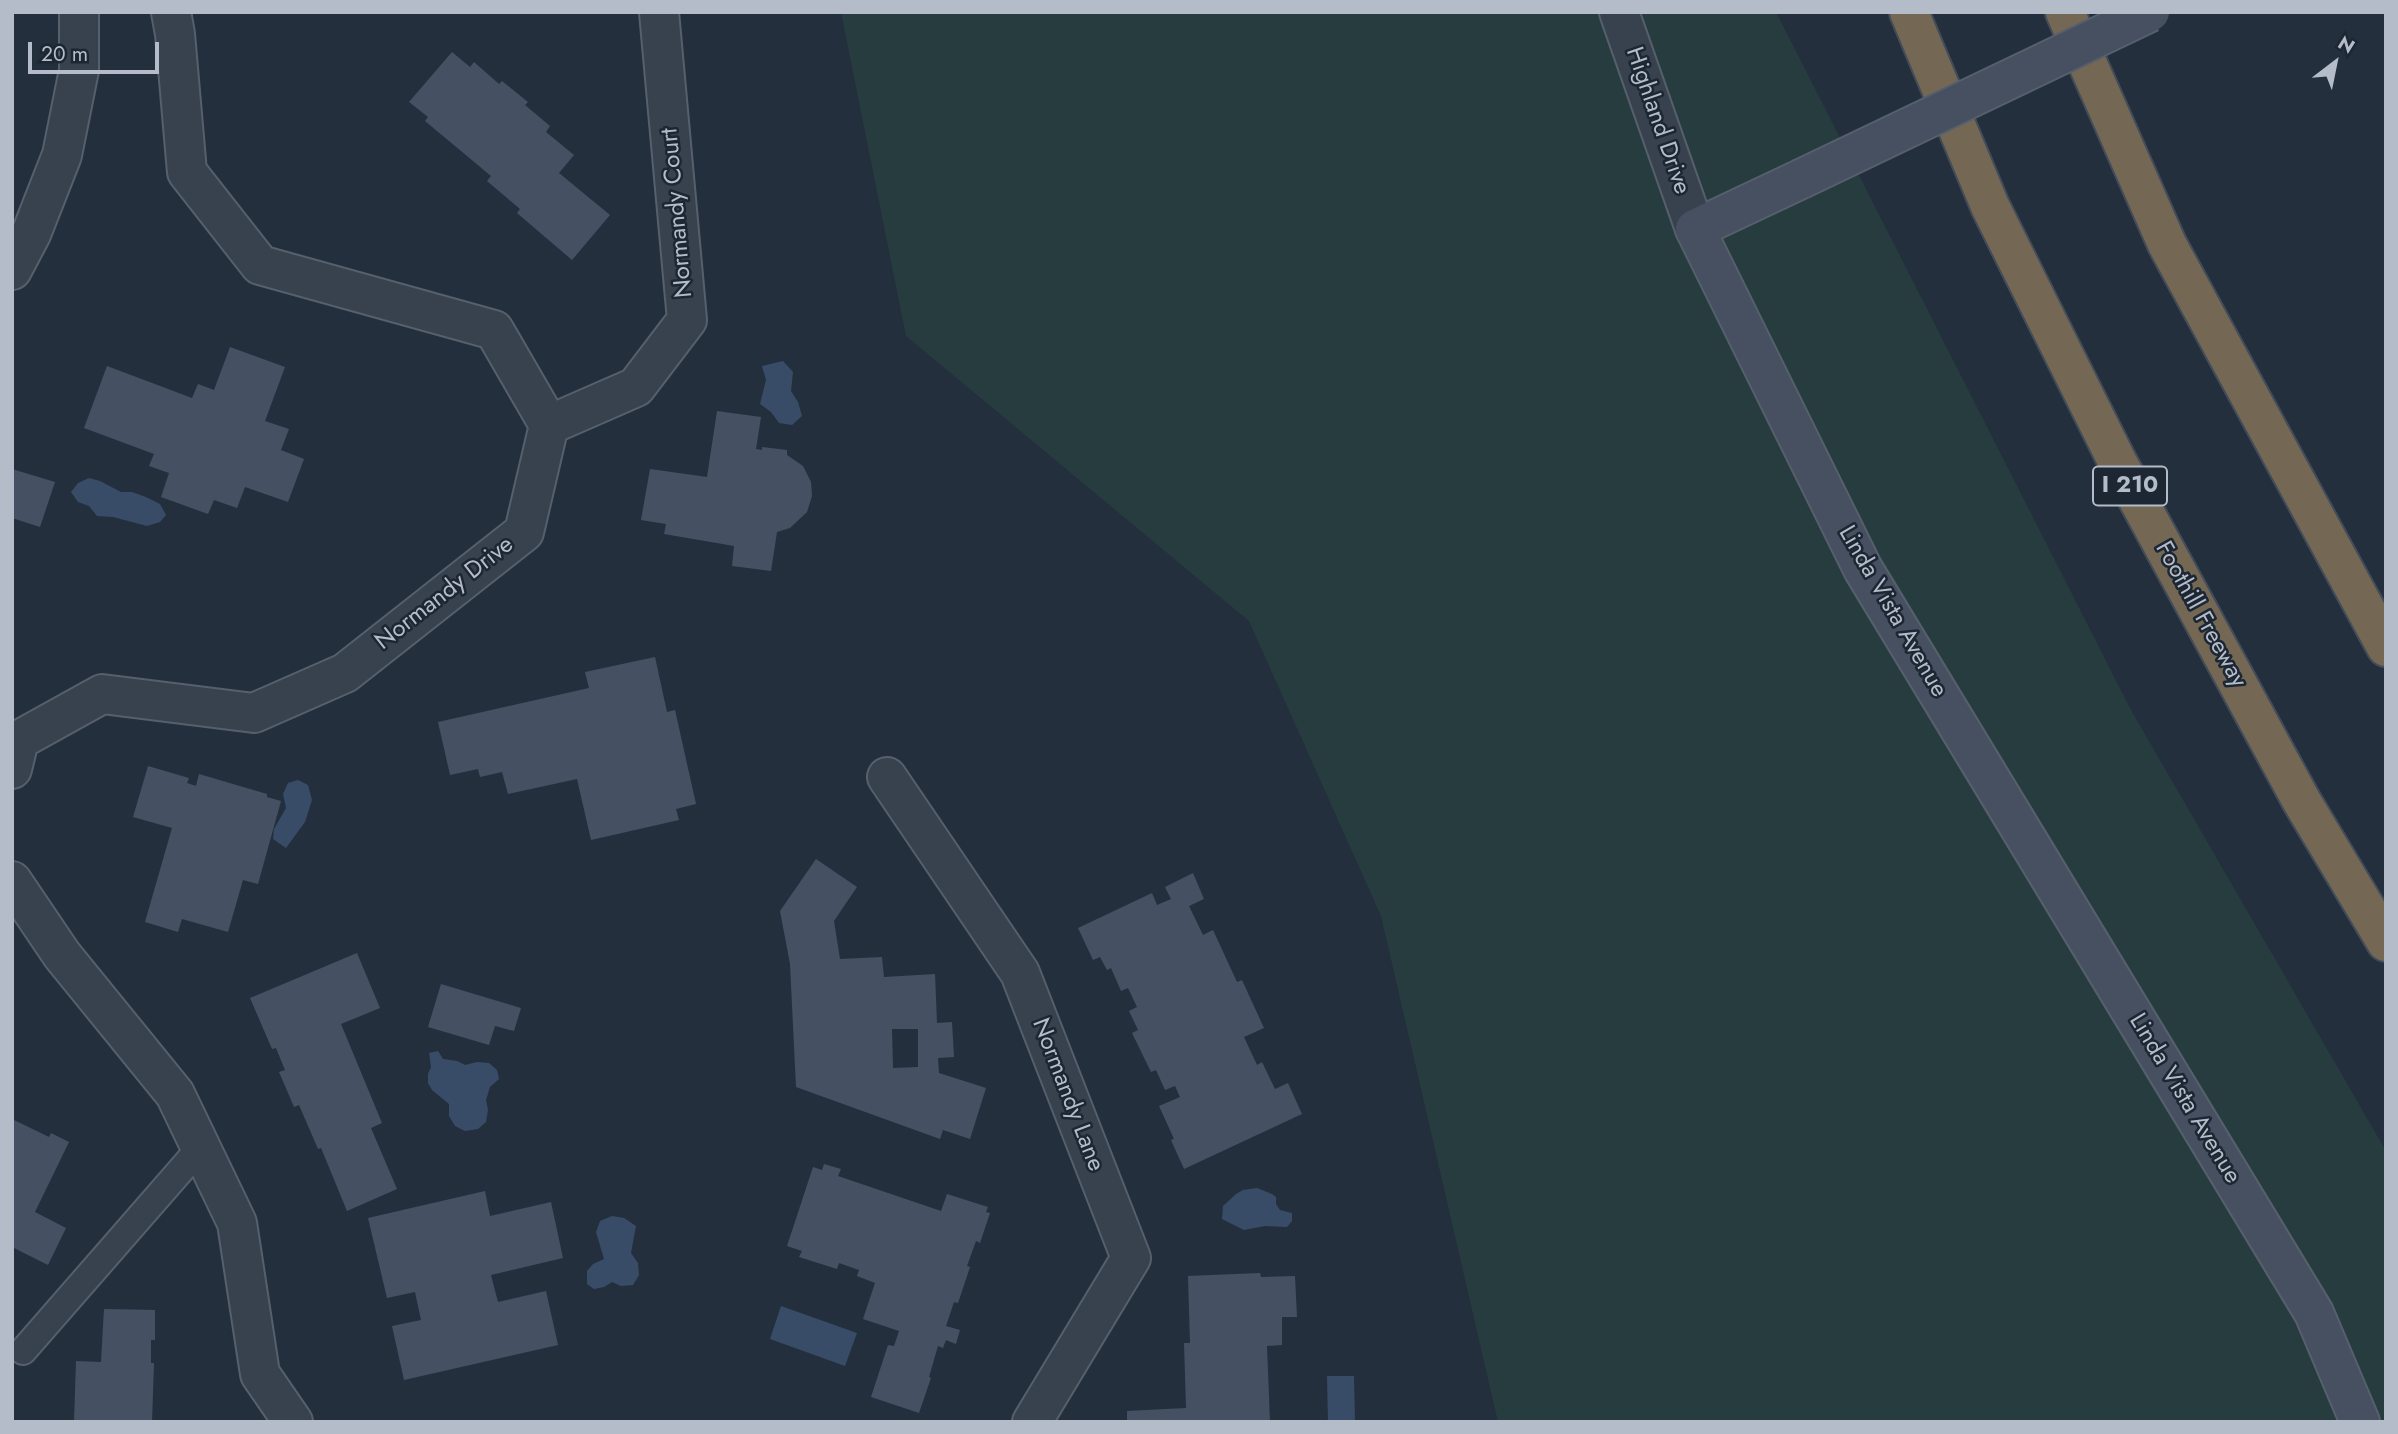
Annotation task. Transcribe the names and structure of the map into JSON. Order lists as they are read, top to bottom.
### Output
{
  "streets": {
    "highway": ["I 210", "Foothill Freeway"],
    "main road": ["Linda Vista Avenue"],
    "street": [
      "Highland Drive",
      "Normandy Court",
      "Normandy Drive",
      "Normandy Lane"
    ]
  },
  "crossings": [
    ["Highland Drive", "Linda Vista Avenue"],
    ["Normandy Court", "Normandy Drive"]
  ],
  "scale_bar": "20 m",
  "north": "top right"
}
